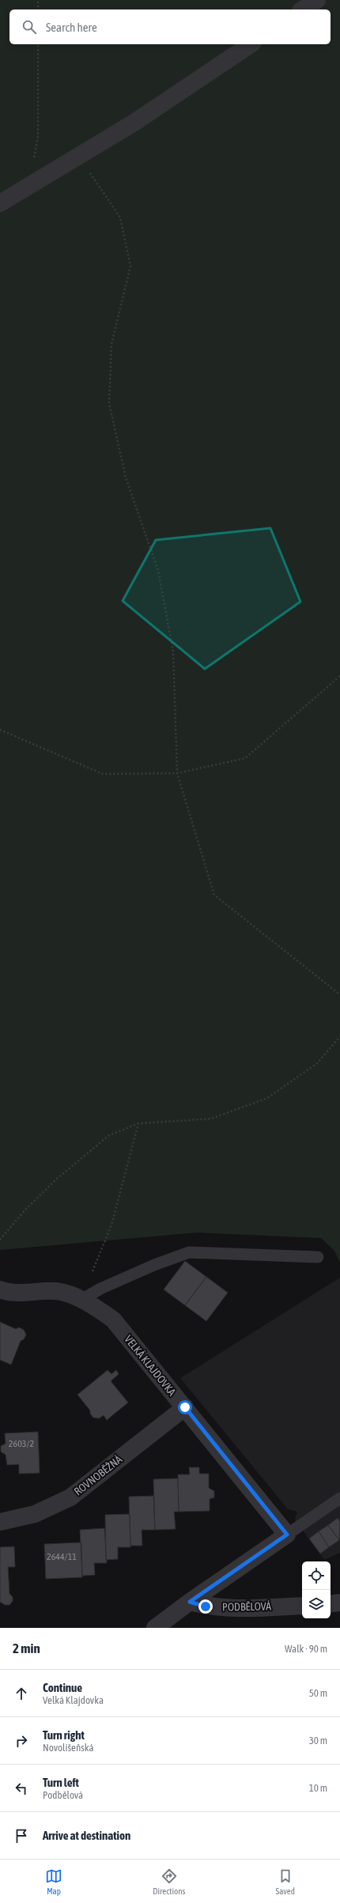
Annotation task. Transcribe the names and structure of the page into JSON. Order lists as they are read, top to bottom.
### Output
{
  "streets": {
    "street": ["VELKÁ KLAJDOVKA", "ROVNOBĚŽNÁ", "PODBĚLOVÁ"]
  },
  "crossings": [
    ["VELKÁ KLAJDOVKA", "ROVNOBĚŽNÁ"]
  ],
  "house_numbers": ["2603/2", "2644/11"],
  "page": {
    "search": "Search here",
    "heading": ["2 min", "Walk · 90 m"],
    "list": [
      ["Continue", "Velká Klajdovka", "50 m"],
      ["Turn right", "Novolíšeňská", "30 m"],
      ["Turn left", "Podbělová", "10 m"],
      "Arrive at destination"
    ],
    "nav": ["Map", "Directions", "Saved"]
  }
}
